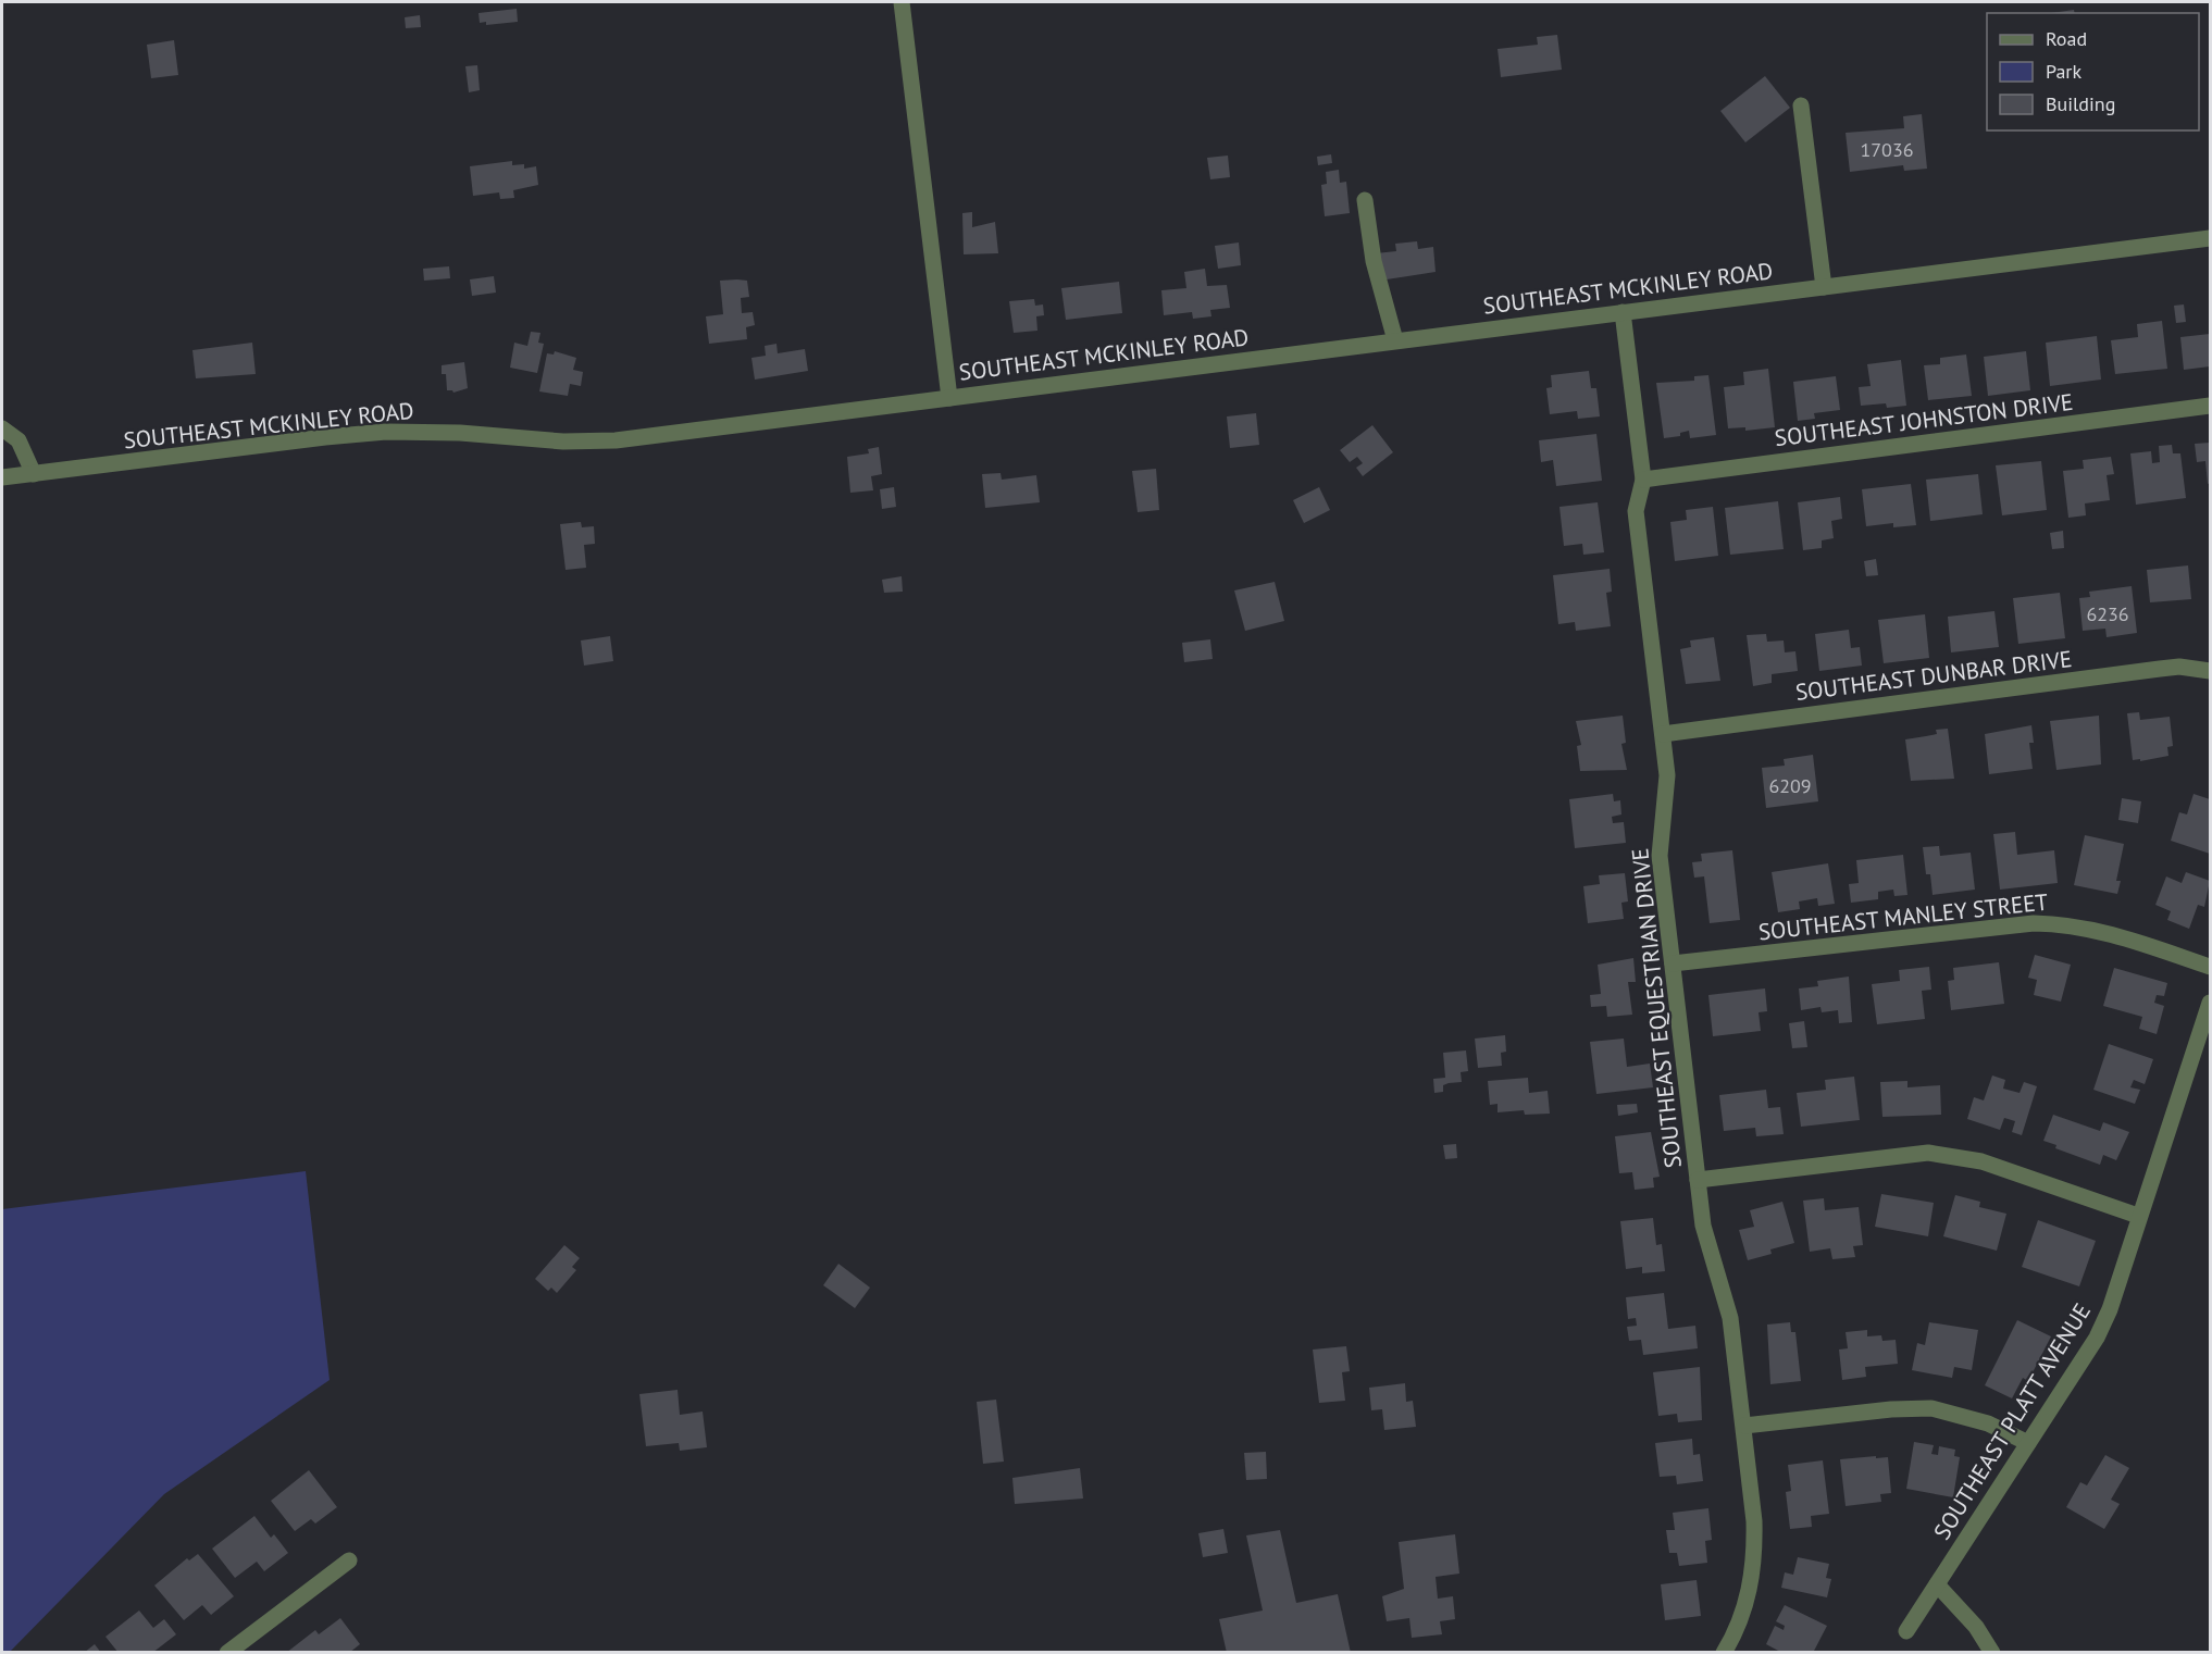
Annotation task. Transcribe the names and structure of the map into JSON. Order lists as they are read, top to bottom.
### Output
{
  "streets": {
    "street": [
      "SOUTHEAST MCKINLEY ROAD",
      "SOUTHEAST JOHNSTON DRIVE",
      "SOUTHEAST DUNBAR DRIVE",
      "SOUTHEAST MANLEY STREET",
      "SOUTHEAST EQUESTRIAN DRIVE",
      "SOUTHEAST PLATT AVENUE"
    ]
  },
  "crossings": [
    ["SOUTHEAST MCKINLEY ROAD", "SOUTHEAST EQUESTRIAN DRIVE"],
    ["SOUTHEAST JOHNSTON DRIVE", "SOUTHEAST EQUESTRIAN DRIVE"],
    ["SOUTHEAST DUNBAR DRIVE", "SOUTHEAST EQUESTRIAN DRIVE"],
    ["SOUTHEAST MANLEY STREET", "SOUTHEAST EQUESTRIAN DRIVE"]
  ],
  "house_numbers": ["17036", "6236", "6209"],
  "legend": ["Road", "Park", "Building"]
}
